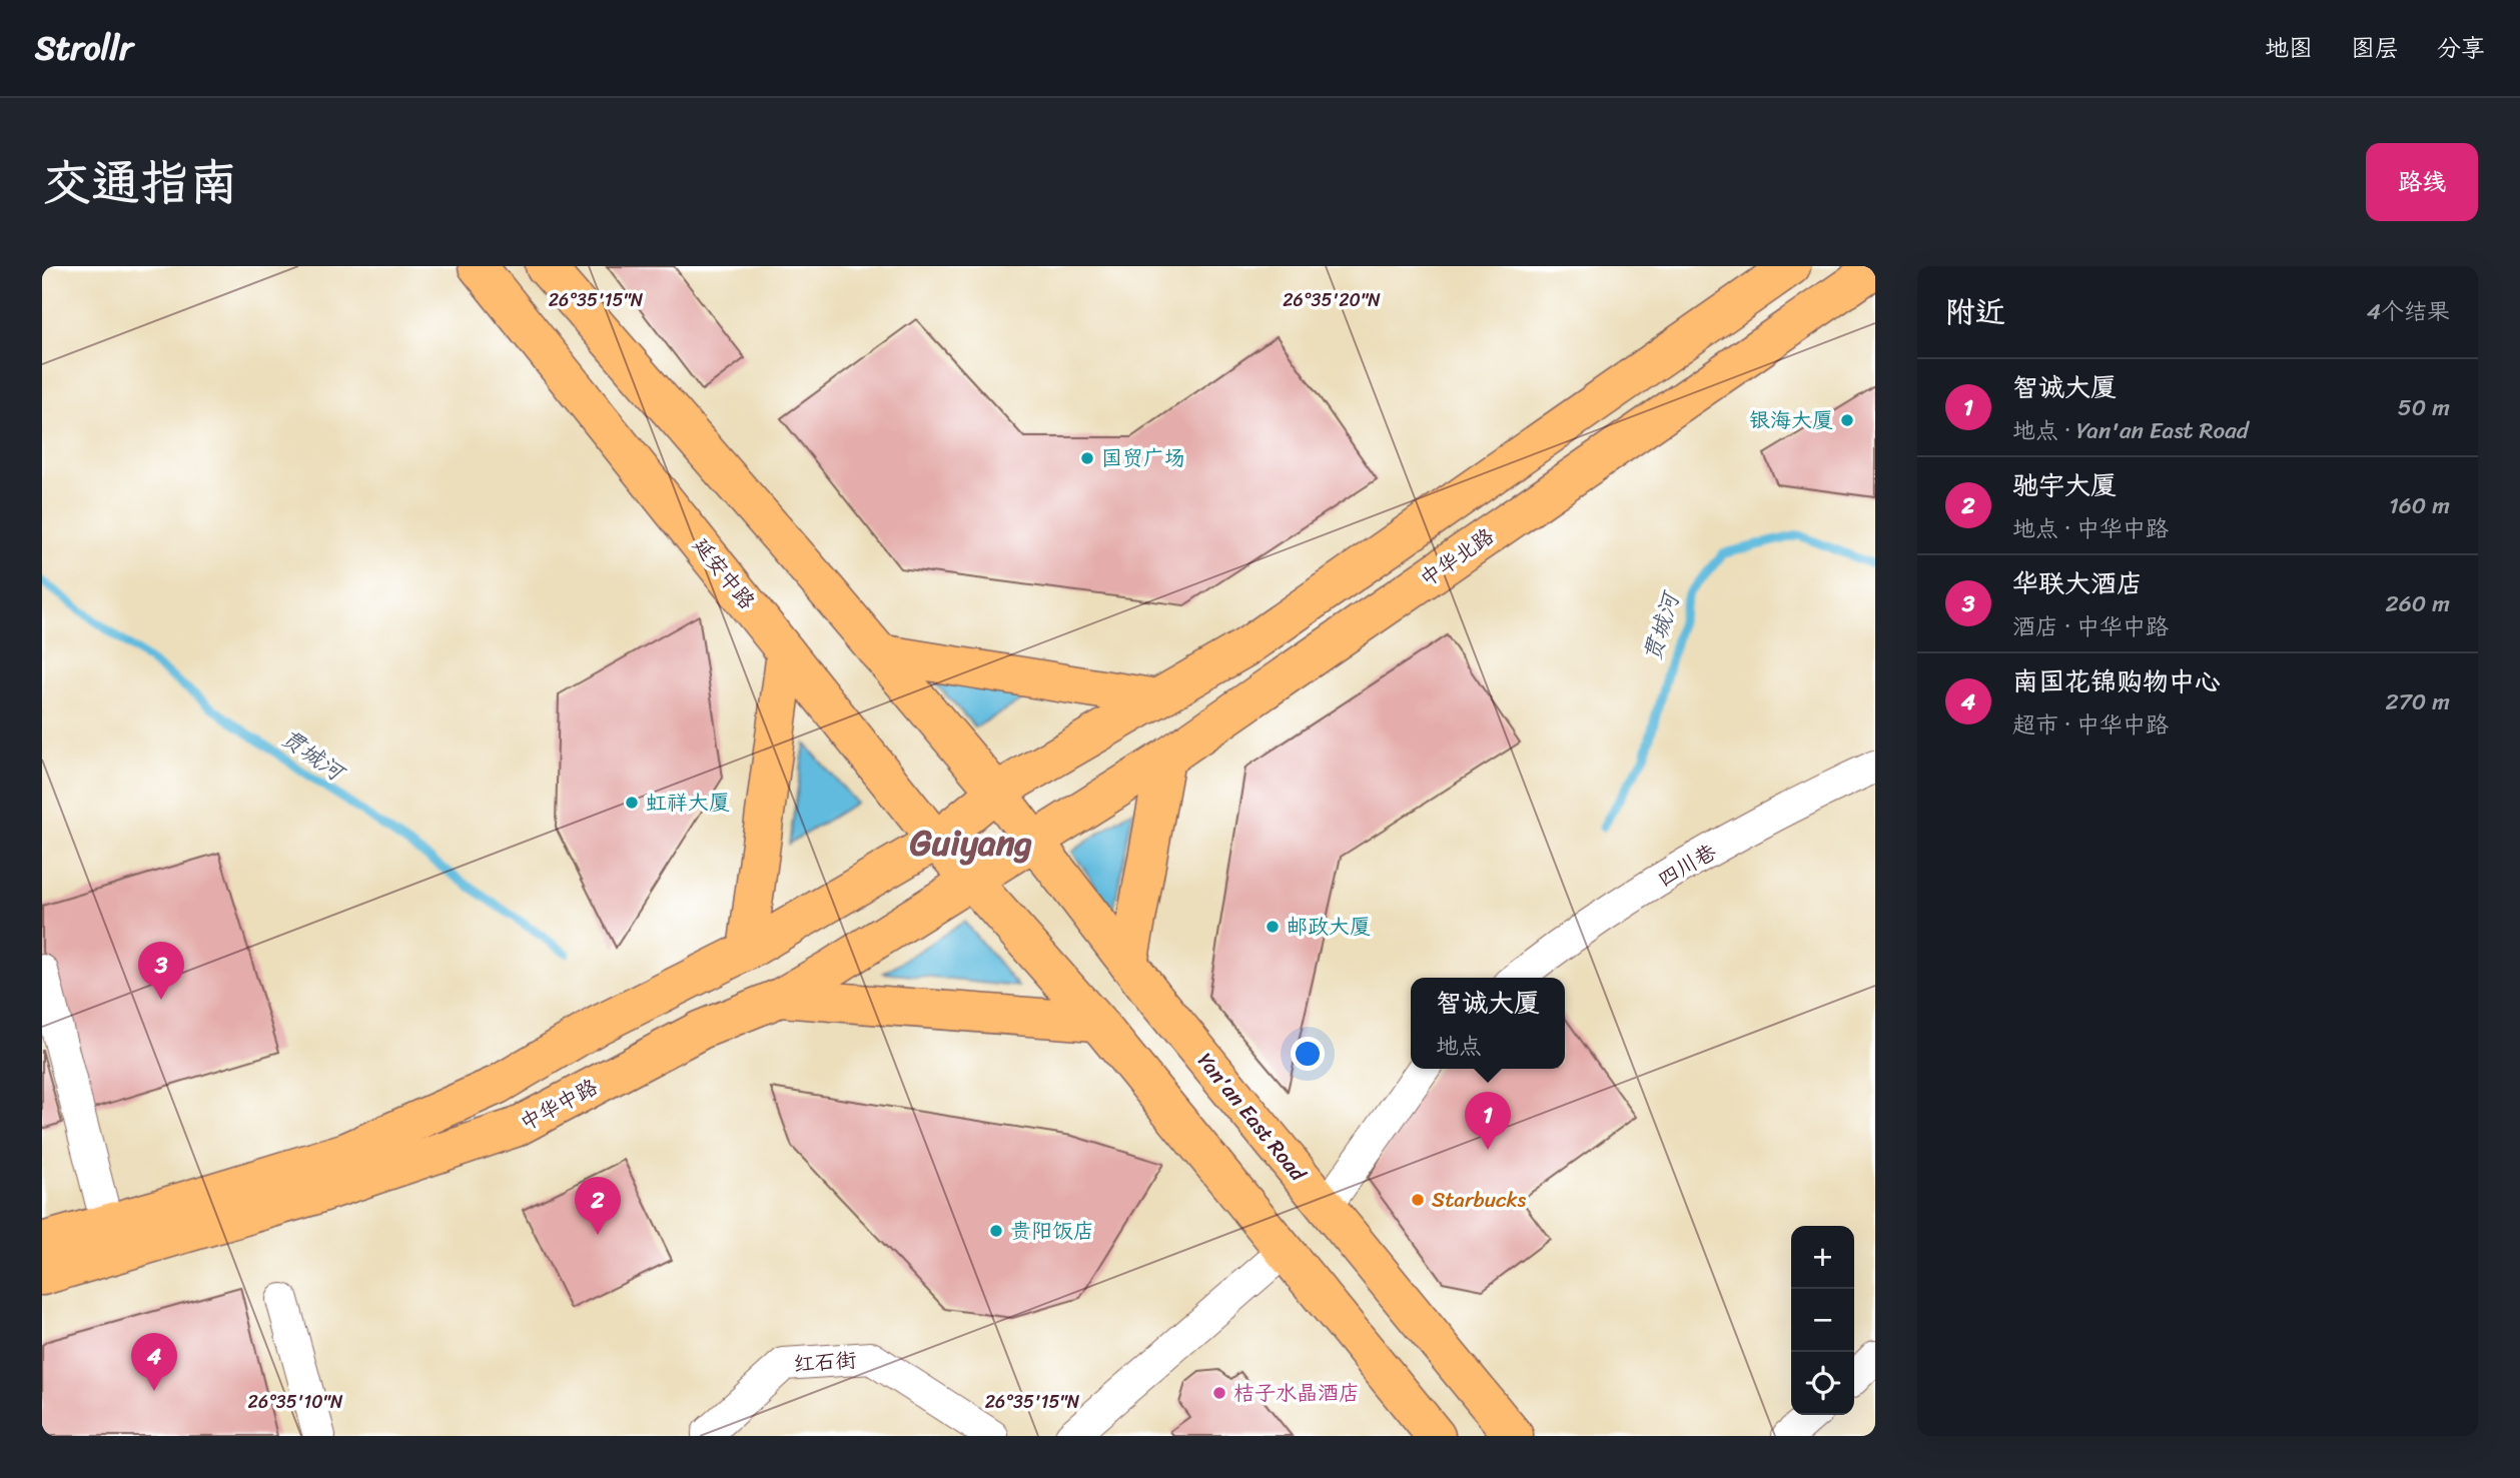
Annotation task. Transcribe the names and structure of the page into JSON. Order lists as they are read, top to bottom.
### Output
{
  "streets": {
    "main road": [
      "中华北路",
      "延安中路",
      "中华中路",
      "Yan'an East Road"
    ],
    "street": ["四川巷", "红石街"]
  },
  "crossings": [
    ["中华北路", "中华中路"],
    ["中华北路", "Yan'an East Road"],
    ["延安中路", "中华中路"],
    ["中华中路", "Yan'an East Road"]
  ],
  "districts": ["Guiyang"],
  "water": ["贯城河"],
  "places": [
    "银海大厦",
    "国贸广场",
    "虹祥大厦",
    "邮政大厦",
    "Starbucks",
    "贵阳饭店",
    "桔子水晶酒店"
  ],
  "page": {
    "header": "Strollr",
    "nav": ["地图", "图层", "分享"],
    "title": "交通指南",
    "buttons": "路线",
    "heading": ["附近", "4个结果"],
    "list": [
      {
        "mark": "1",
        "name": "智诚大厦",
        "note": "地点 · Yan'an East Road",
        "value": "50 m"
      },
      {
        "mark": "2",
        "name": "驰宇大厦",
        "note": "地点 · 中华中路",
        "value": "160 m"
      },
      {
        "mark": "3",
        "name": "华联大酒店",
        "note": "酒店 · 中华中路",
        "value": "260 m"
      },
      {
        "mark": "4",
        "name": "南国花锦购物中心",
        "note": "超市 · 中华中路",
        "value": "270 m"
      }
    ],
    "pins": [
      "3",
      "1",
      "2",
      "4"
    ],
    "popup": ["智诚大厦", "地点"],
    "map_buttons": ["+", "−"]
  },
  "coordinates": ["26°35'15\"N", "26°35'20\"N", "26°35'10\"N"]
}
